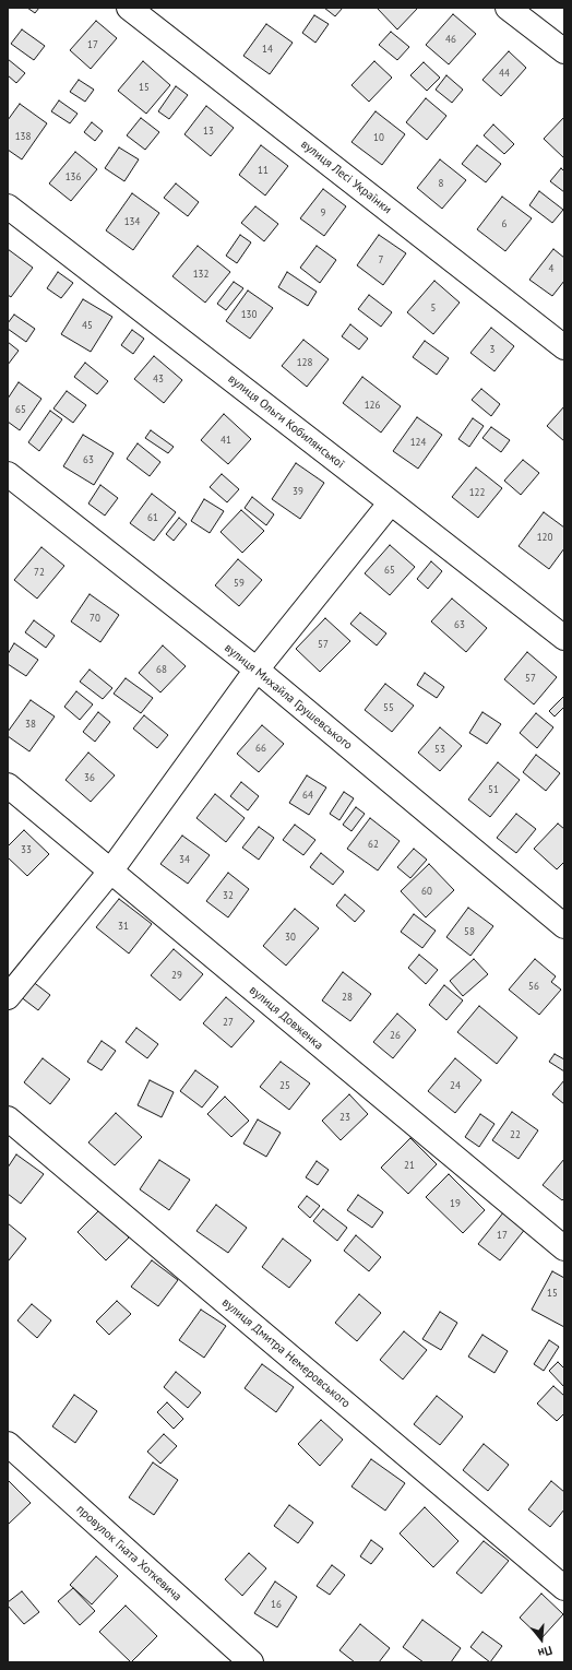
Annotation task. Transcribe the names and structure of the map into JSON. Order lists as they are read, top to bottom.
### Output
{
  "streets": {
    "street": [
      "вулиця Лесі Українки",
      "вулиця Ольги Кобилянської",
      "вулиця Михайла Грушевського",
      "вулиця Довженка",
      "вулиця Дмитра Немеровського",
      "провулок Гната Хоткевича"
    ]
  },
  "house_numbers": [
    "46",
    "17",
    "14",
    "44",
    "15",
    "13",
    "138",
    "10",
    "11",
    "136",
    "8",
    "9",
    "134",
    "6",
    "7",
    "4",
    "132",
    "5",
    "130",
    "45",
    "3",
    "128",
    "43",
    "126",
    "65",
    "41",
    "124",
    "63",
    "39",
    "122",
    "61",
    "120",
    "65",
    "72",
    "59",
    "70",
    "63",
    "57",
    "68",
    "57",
    "55",
    "38",
    "66",
    "53",
    "36",
    "51",
    "64",
    "62",
    "33",
    "34",
    "60",
    "32",
    "31",
    "58",
    "30",
    "29",
    "56",
    "28",
    "27",
    "26",
    "25",
    "24",
    "23",
    "22",
    "21",
    "19",
    "17",
    "15",
    "16"
  ],
  "north": "bottom"
}
